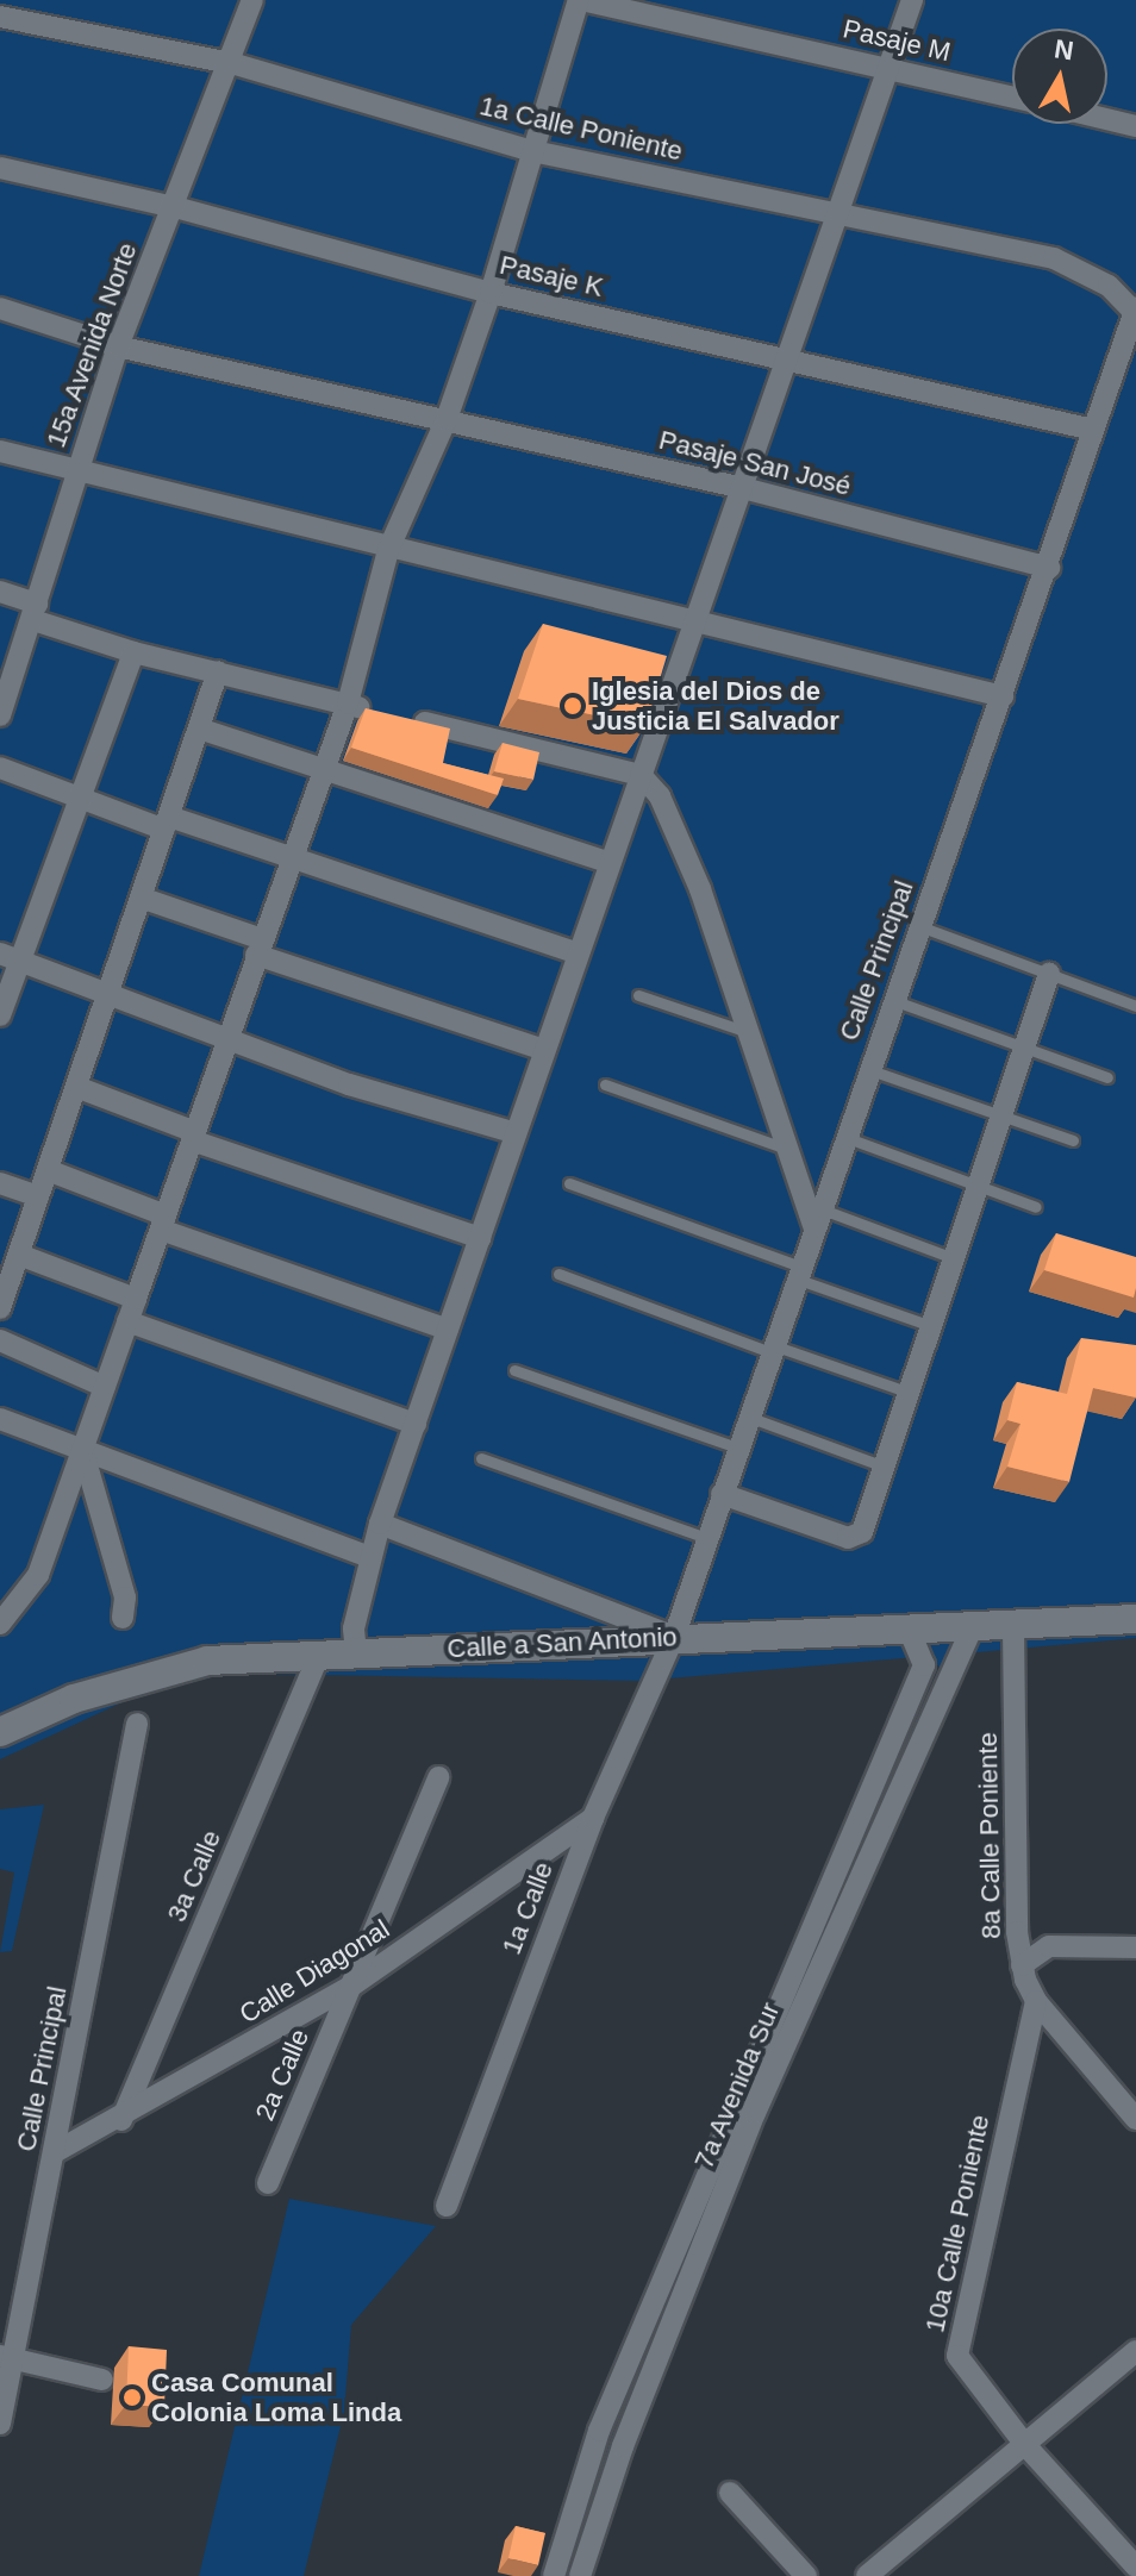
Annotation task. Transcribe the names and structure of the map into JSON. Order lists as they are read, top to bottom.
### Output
{
  "streets": {
    "street": [
      "Pasaje M",
      "1a Calle Poniente",
      "Pasaje K",
      "15a Avenida Norte",
      "Pasaje San José",
      "Calle Principal",
      "Calle a San Antonio",
      "8a Calle Poniente",
      "3a Calle",
      "1a Calle",
      "Calle Diagonal",
      "2a Calle",
      "7a Avenida Sur",
      "10a Calle Poniente"
    ]
  },
  "crossings": [
    ["1a Calle Poniente", "15a Avenida Norte"],
    ["1a Calle Poniente", "Calle Principal"],
    ["Pasaje K", "15a Avenida Norte"],
    ["Pasaje K", "Calle Principal"],
    ["15a Avenida Norte", "Pasaje San José"],
    ["Pasaje San José", "Calle Principal"],
    ["Calle Principal", "Calle a San Antonio"],
    ["Calle Principal", "1a Calle"],
    ["Calle Principal", "Calle Diagonal"],
    ["Calle a San Antonio", "8a Calle Poniente"],
    ["Calle a San Antonio", "3a Calle"],
    ["Calle a San Antonio", "1a Calle"],
    ["Calle a San Antonio", "7a Avenida Sur"],
    ["8a Calle Poniente", "10a Calle Poniente"],
    ["3a Calle", "Calle Diagonal"],
    ["1a Calle", "Calle Diagonal"],
    ["Calle Diagonal", "2a Calle"]
  ],
  "places": ["Iglesia del Dios de Justicia El Salvador", "Casa Comunal Colonia Loma Linda"],
  "north": "top"
}
